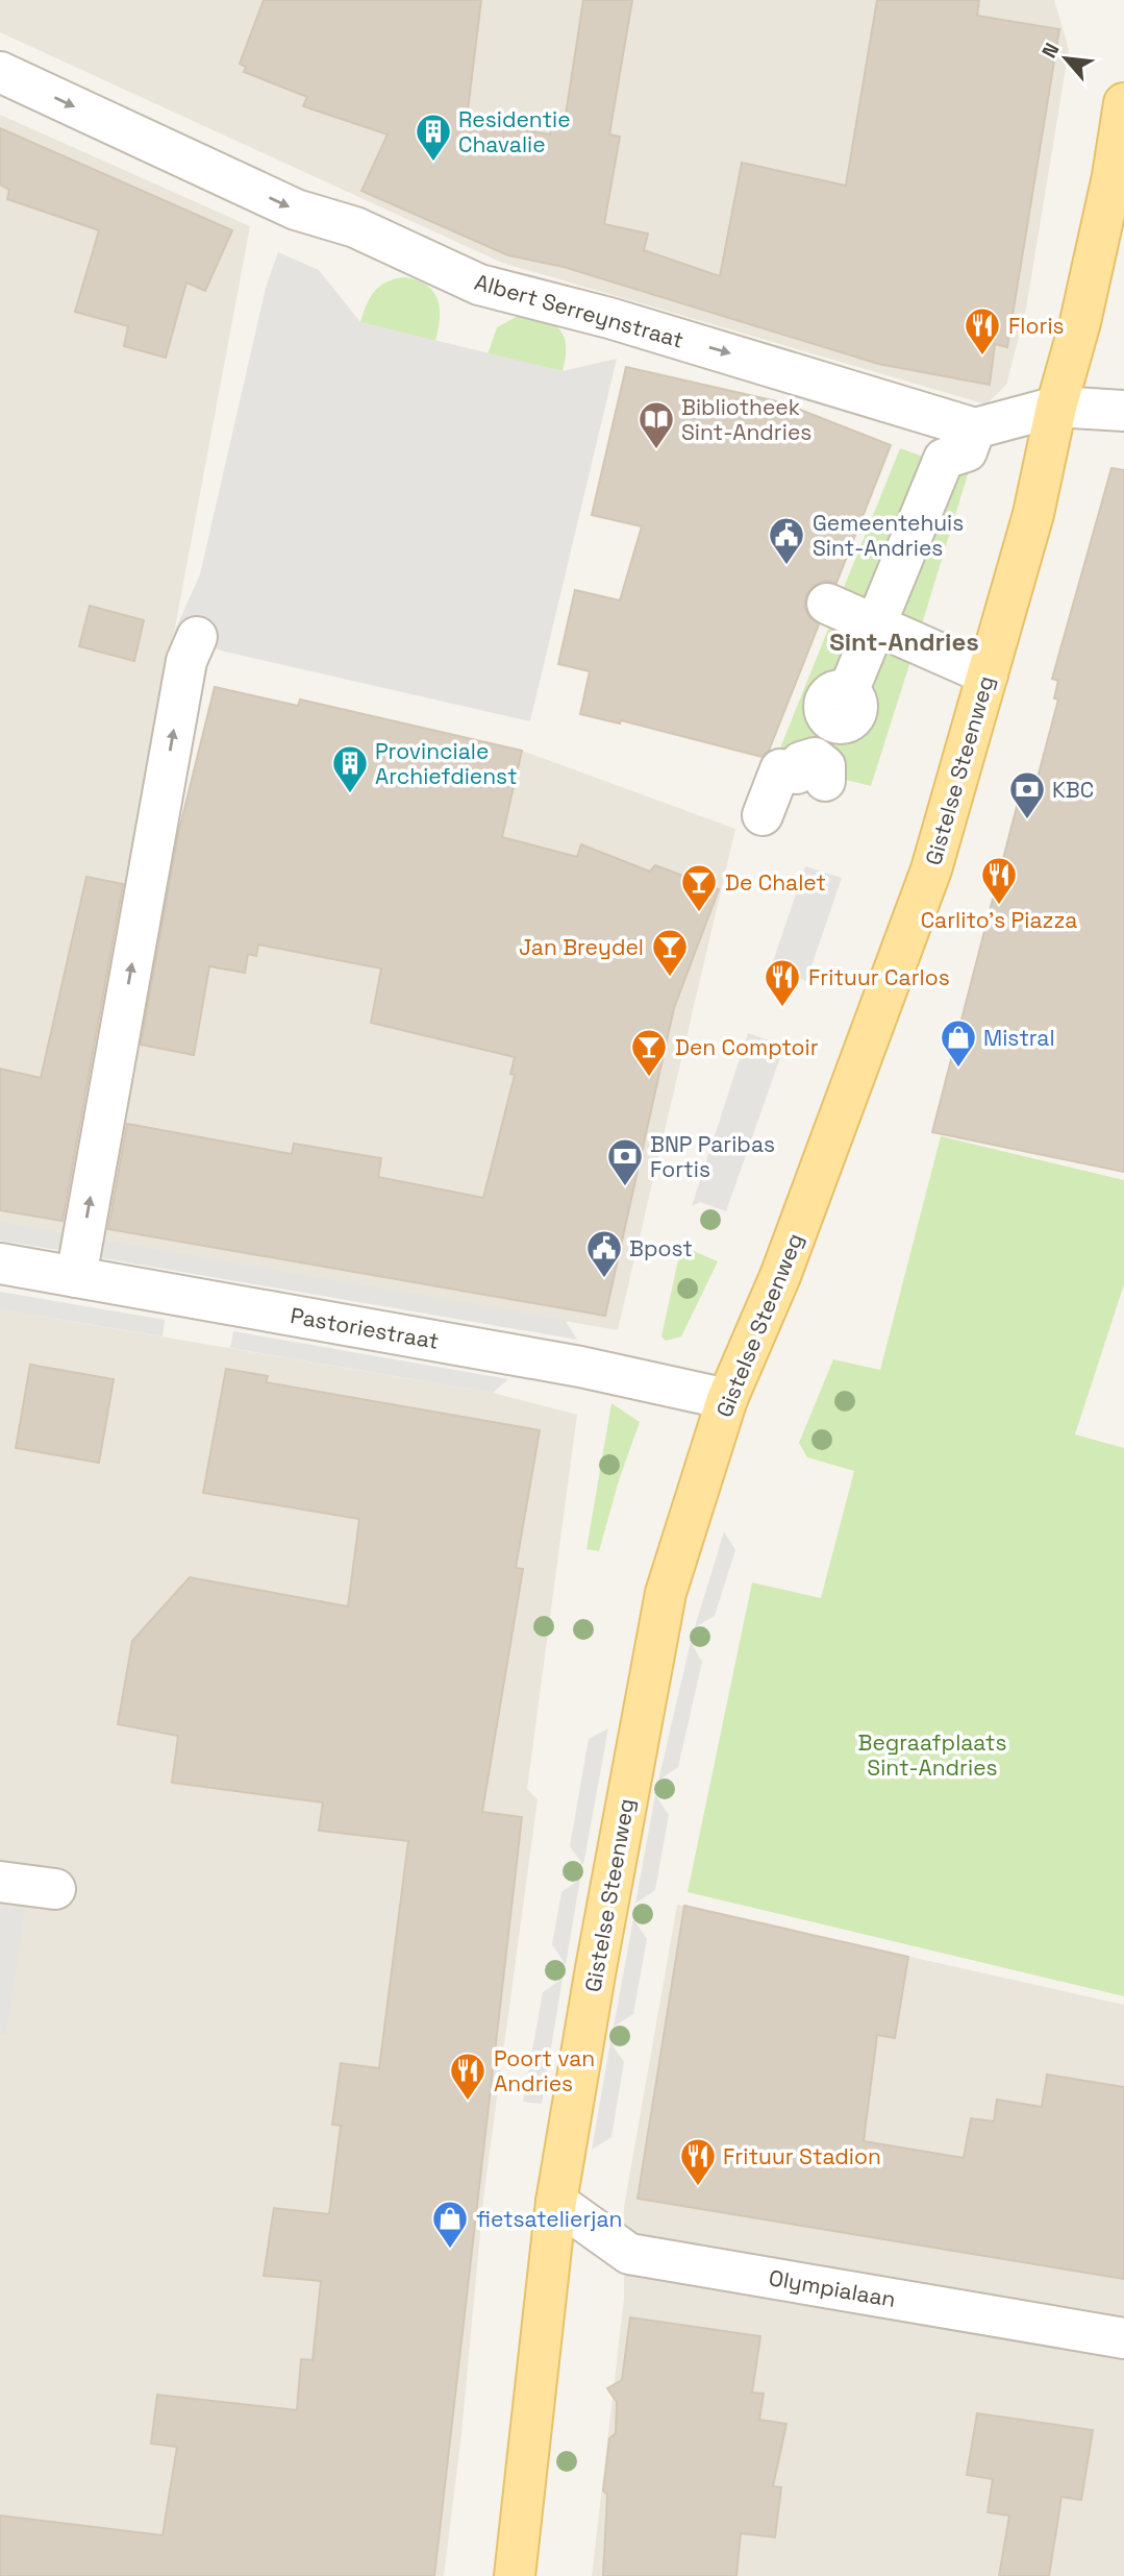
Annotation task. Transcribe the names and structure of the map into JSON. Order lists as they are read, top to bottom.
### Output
{
  "streets": {
    "main road": ["Gistelse Steenweg"],
    "street": ["Albert Serreynstraat", "Pastoriestraat", "Olympialaan"]
  },
  "crossings": [
    ["Gistelse Steenweg", "Pastoriestraat"],
    ["Gistelse Steenweg", "Olympialaan"]
  ],
  "one_way": ["Albert Serreynstraat"],
  "districts": ["Sint-Andries"],
  "parks": ["Begraafplaats Sint-Andries"],
  "places": {
    "building": ["Residentie Chavalie", "Provinciale Archiefdienst"],
    "restaurant": [
      "Floris",
      "Carlito's Piazza",
      "Frituur Carlos",
      "Poort van Andries",
      "Frituur Stadion"
    ],
    "library": ["Bibliotheek Sint-Andries"],
    "public building": ["Gemeentehuis Sint-Andries", "Bpost"],
    "bank": ["KBC", "BNP Paribas Fortis"],
    "bar": ["De Chalet", "Jan Breydel", "Den Comptoir"],
    "shop": ["Mistral", "fietsatelierjan"]
  },
  "north": "top left"
}
